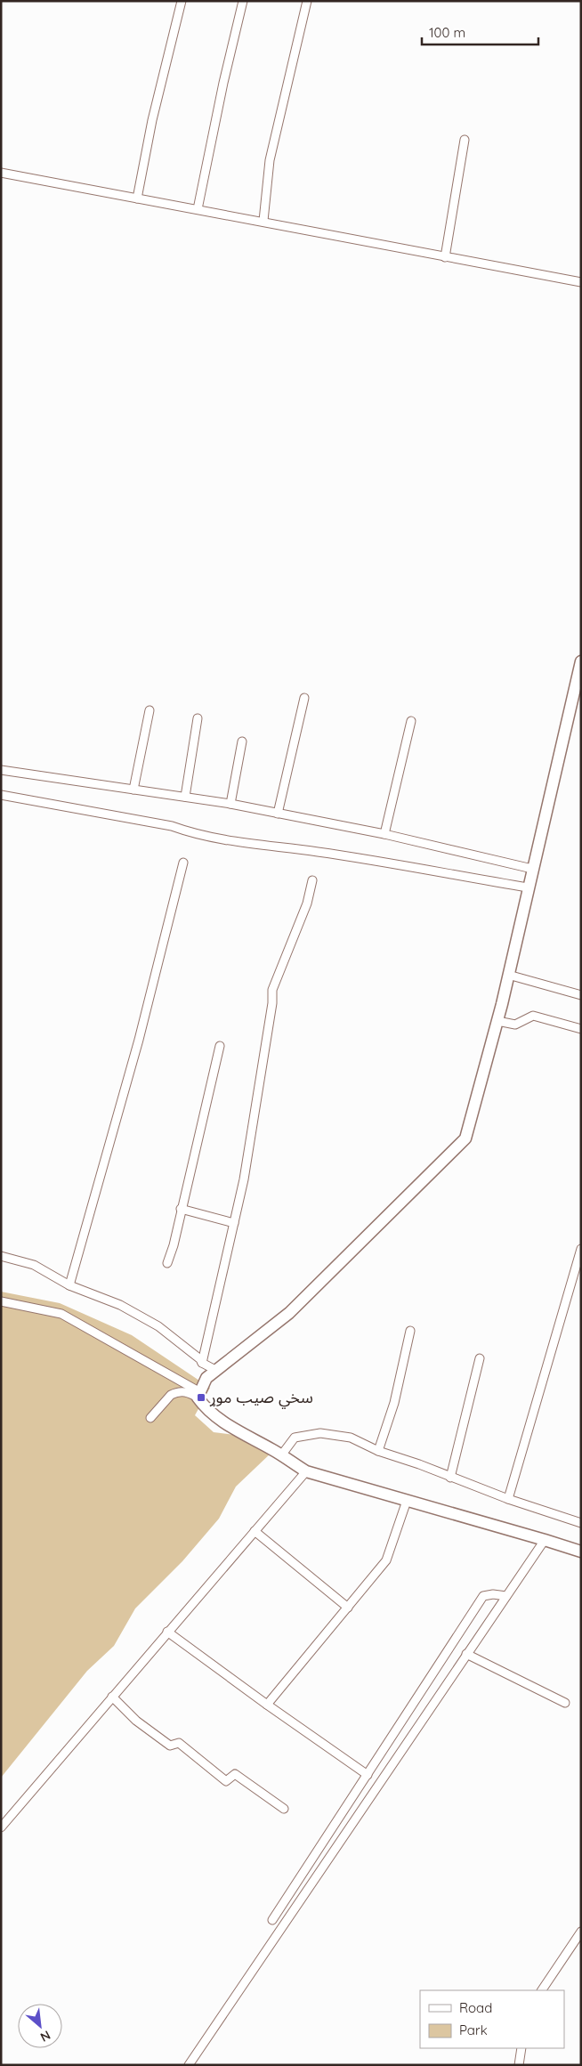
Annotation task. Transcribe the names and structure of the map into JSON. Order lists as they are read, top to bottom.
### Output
{
  "places": {
    "transit": ["سخي صیب موړ"]
  },
  "legend": ["Road", "Park"],
  "scale_bar": "100 m",
  "north": "bottom right"
}
